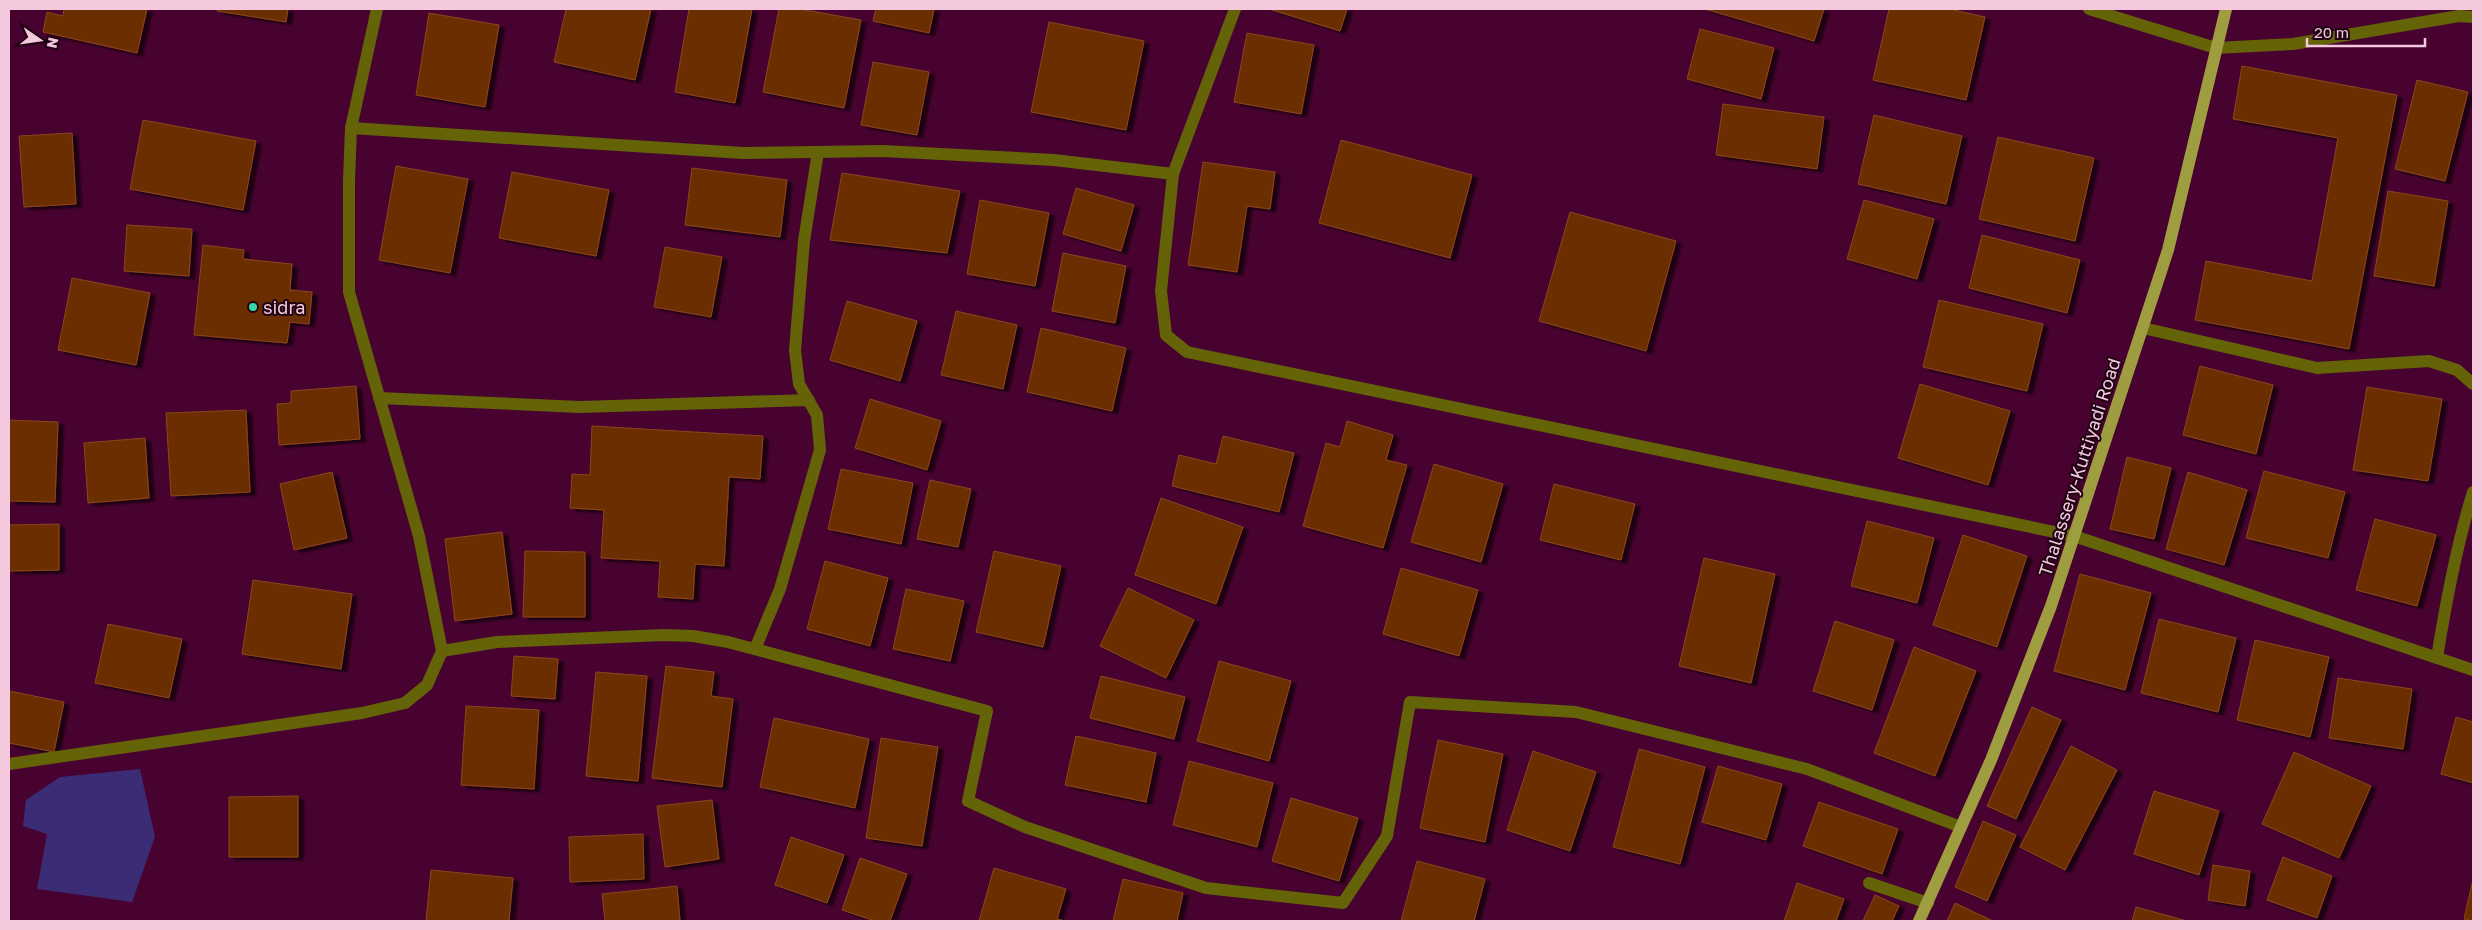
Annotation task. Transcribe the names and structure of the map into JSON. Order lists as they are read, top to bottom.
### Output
{
  "streets": {
    "main road": ["Thalassery-Kuttiyadi Road"]
  },
  "places": ["sidra"],
  "scale_bar": "20 m",
  "north": "right"
}
